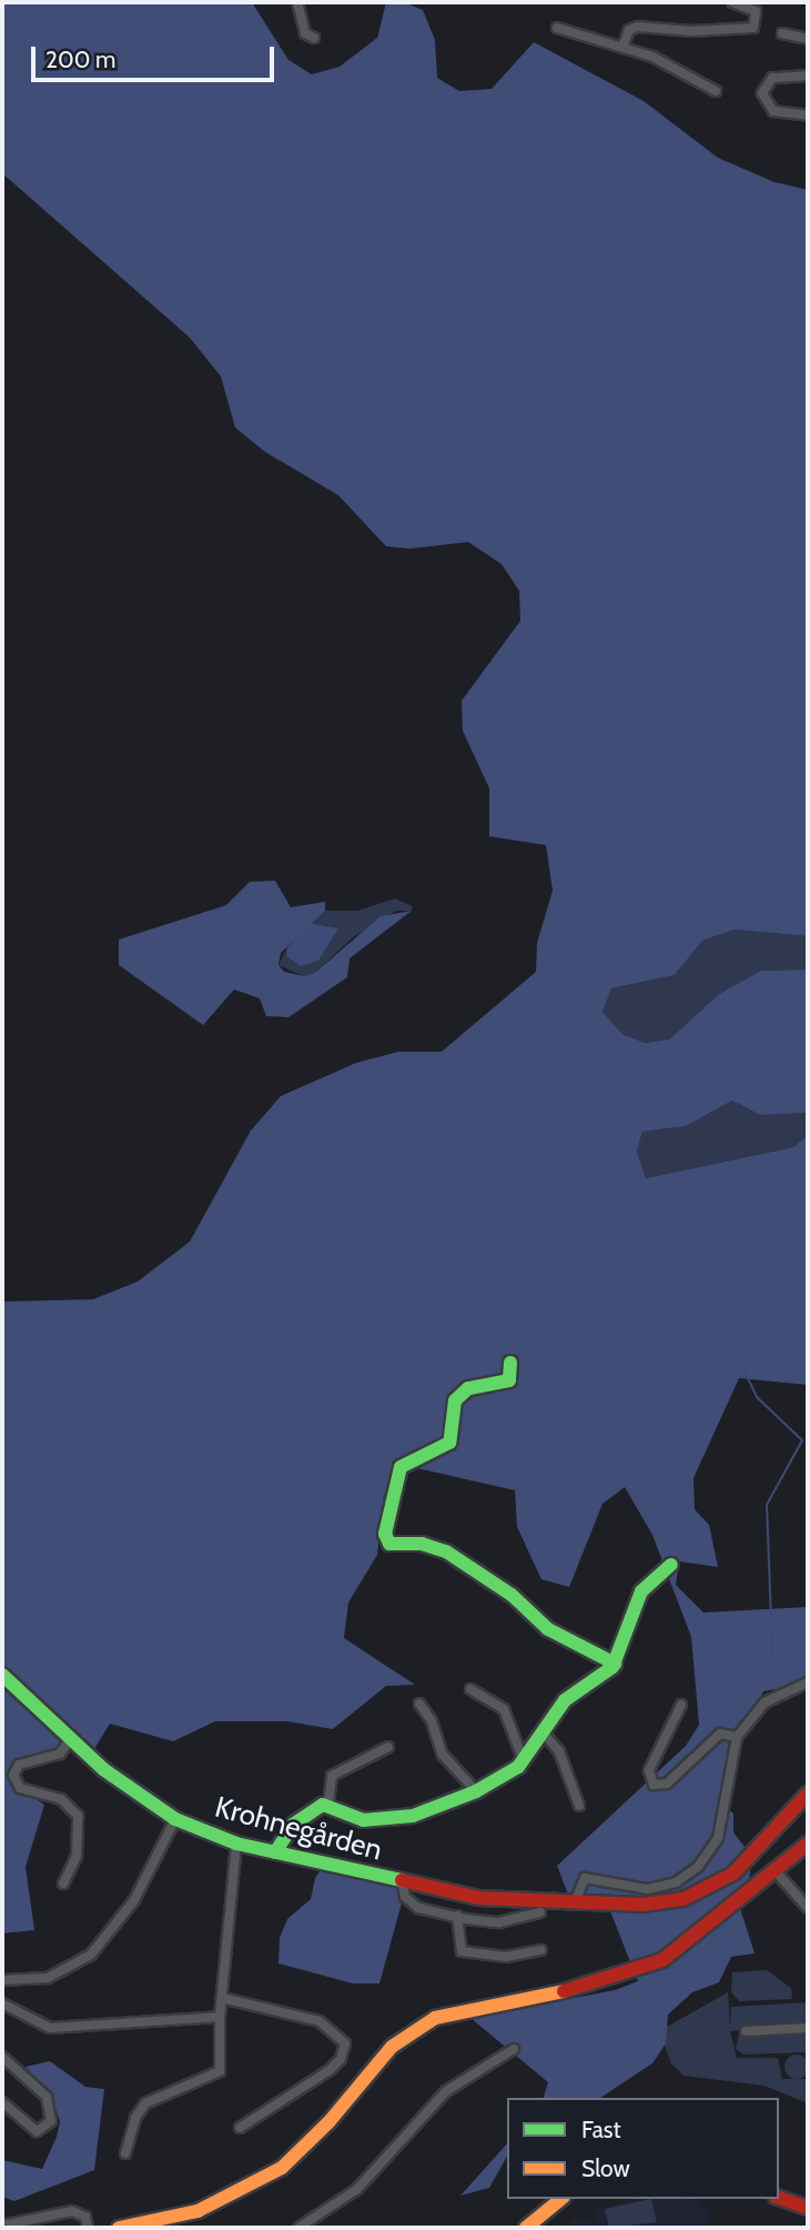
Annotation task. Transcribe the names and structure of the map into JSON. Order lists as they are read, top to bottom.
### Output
{
  "streets": {
    "main road": ["Krohnegården"]
  },
  "legend": ["Fast", "Slow"],
  "scale_bar": "200 m"
}
